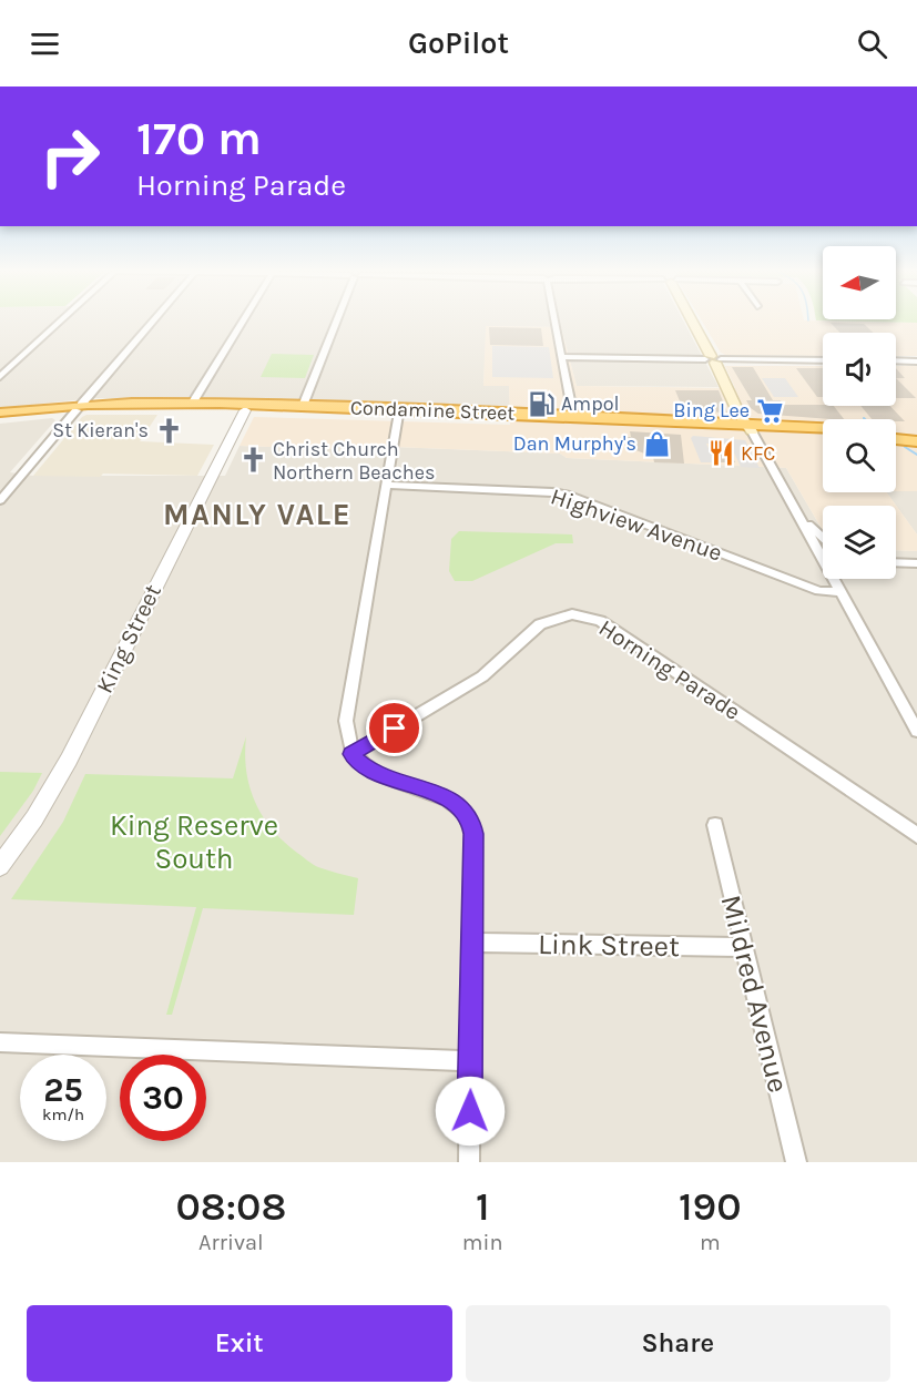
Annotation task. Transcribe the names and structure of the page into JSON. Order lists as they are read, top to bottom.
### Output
{
  "streets": {
    "highway": ["Condamine Street"],
    "street": [
      "Highview Avenue",
      "King Street",
      "Horning Parade",
      "Link Street",
      "Mildred Avenue"
    ]
  },
  "crossings": [
    ["Condamine Street", "King Street"],
    ["Link Street", "Mildred Avenue"]
  ],
  "districts": ["MANLY VALE"],
  "parks": ["King Reserve South"],
  "places": {
    "fuel station": ["Ampol"],
    "supermarket": ["Bing Lee"],
    "church": ["St Kieran's", "Christ Church Northern Beaches"],
    "shop": ["Dan Murphy's"],
    "restaurant": ["KFC"]
  },
  "north": "left",
  "page": {
    "header": "GoPilot",
    "turn": ["170 m", "Horning Parade"],
    "speed": "25 km/h",
    "limit": "30",
    "eta": [
      "08:08",
      "Arrival",
      "1",
      "min",
      "190",
      "m"
    ],
    "buttons": ["Exit", "Share"]
  }
}
